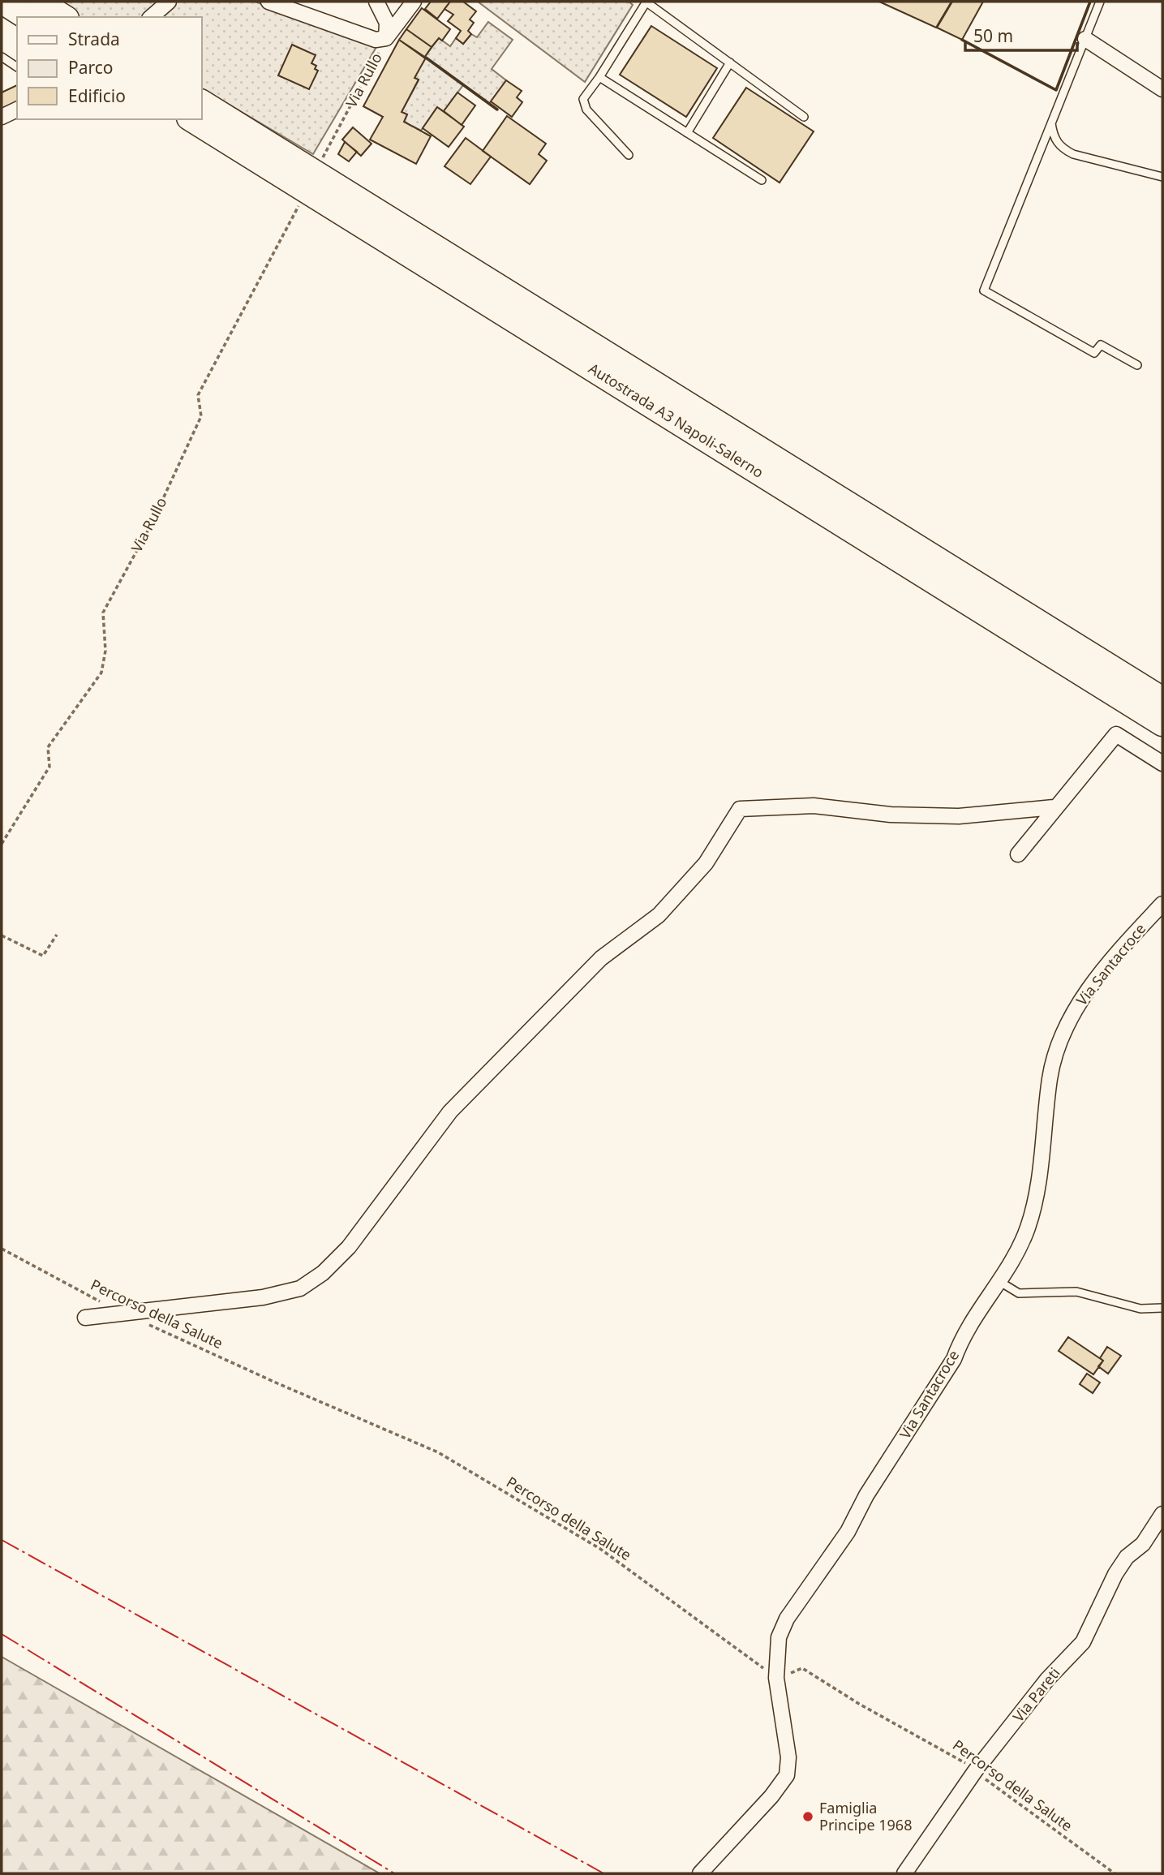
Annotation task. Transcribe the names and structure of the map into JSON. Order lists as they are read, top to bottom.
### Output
{
  "streets": {
    "highway": ["Autostrada A3 Napoli-Salerno"],
    "street": ["Via Rullo", "Via Santacroce", "Via Pareti"],
    "path": ["Percorso della Salute"]
  },
  "crossings": [
    ["Via Santacroce", "Percorso della Salute"],
    ["Percorso della Salute", "Via Pareti"]
  ],
  "places": ["Famiglia Principe 1968"],
  "legend": ["Strada", "Parco", "Edificio"],
  "scale_bar": "50 m"
}
